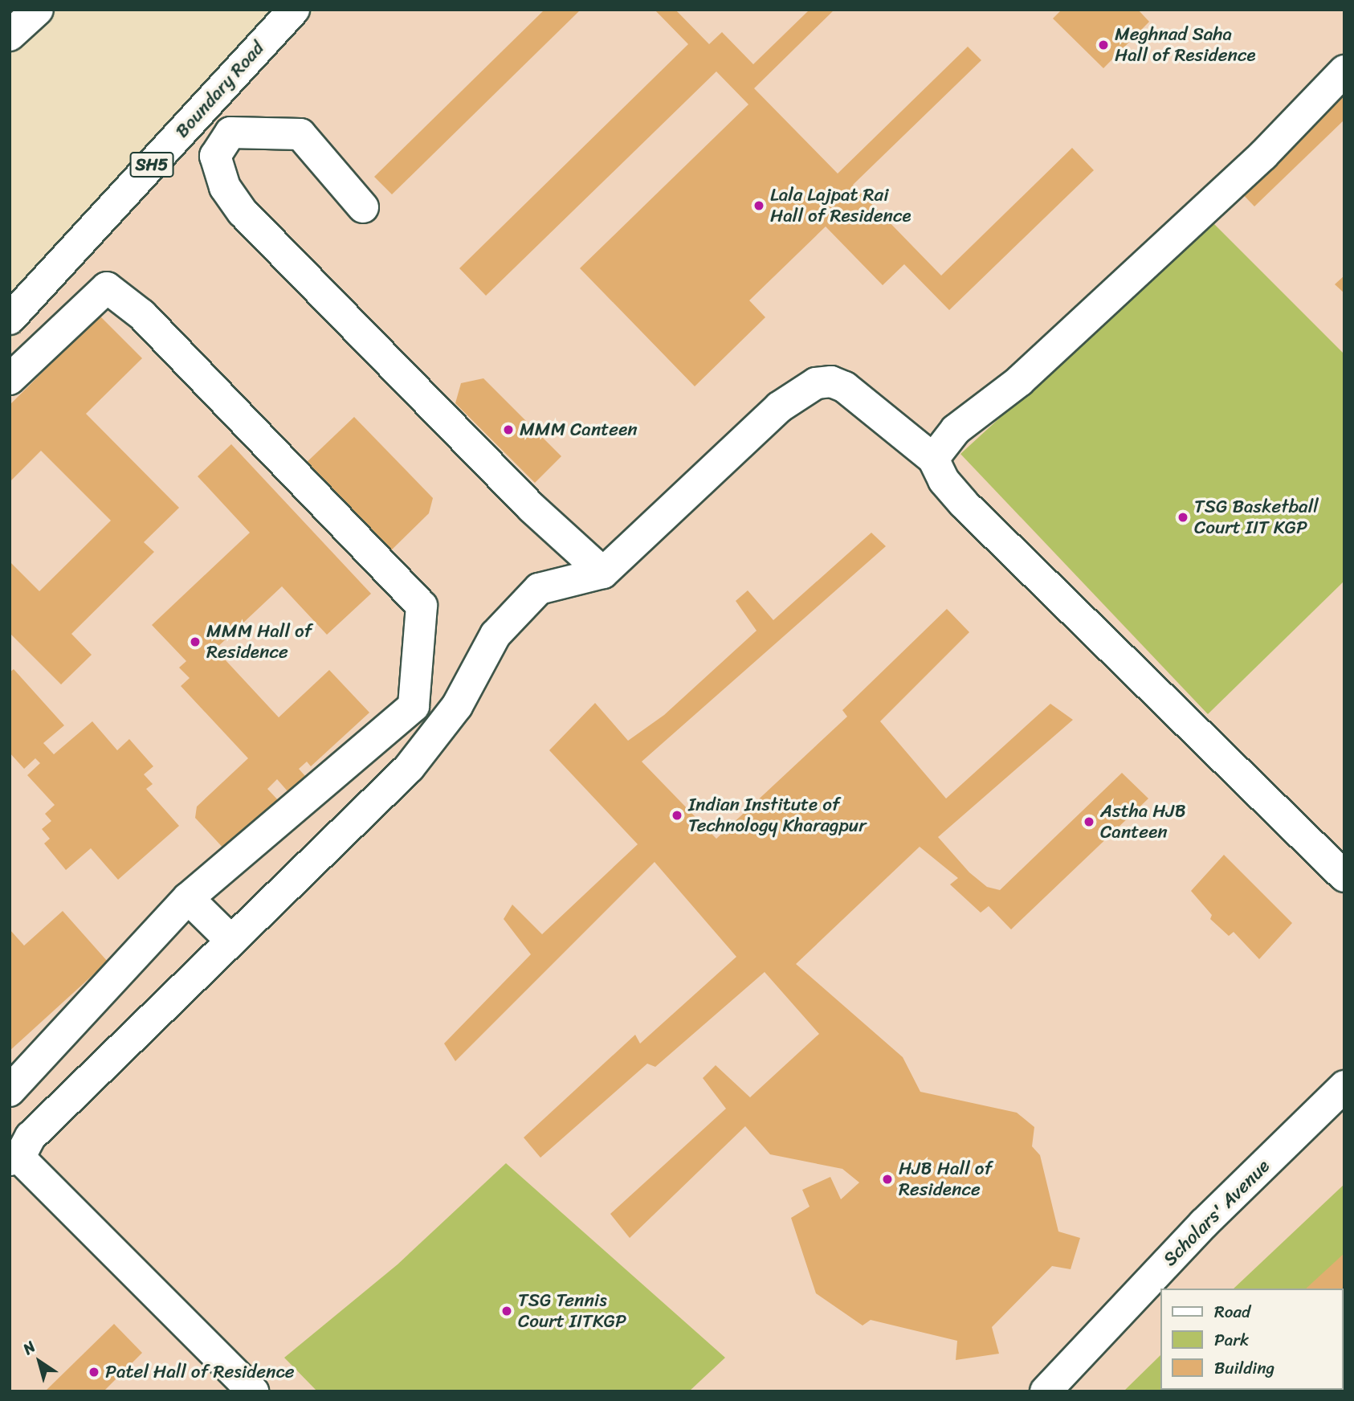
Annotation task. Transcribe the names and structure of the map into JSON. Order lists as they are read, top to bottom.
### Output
{
  "streets": {
    "street": ["Boundary Road", "SH5", "Scholars' Avenue"]
  },
  "places": [
    "Meghnad Saha Hall of Residence",
    "Lala Lajpat Rai Hall of Residence",
    "MMM Canteen",
    "TSG Basketball Court IIT KGP",
    "MMM Hall of Residence",
    "Indian Institute of Technology Kharagpur",
    "Astha HJB Canteen",
    "HJB Hall of Residence",
    "TSG Tennis Court IITKGP",
    "Patel Hall of Residence"
  ],
  "legend": ["Road", "Park", "Building"],
  "north": "top left"
}
